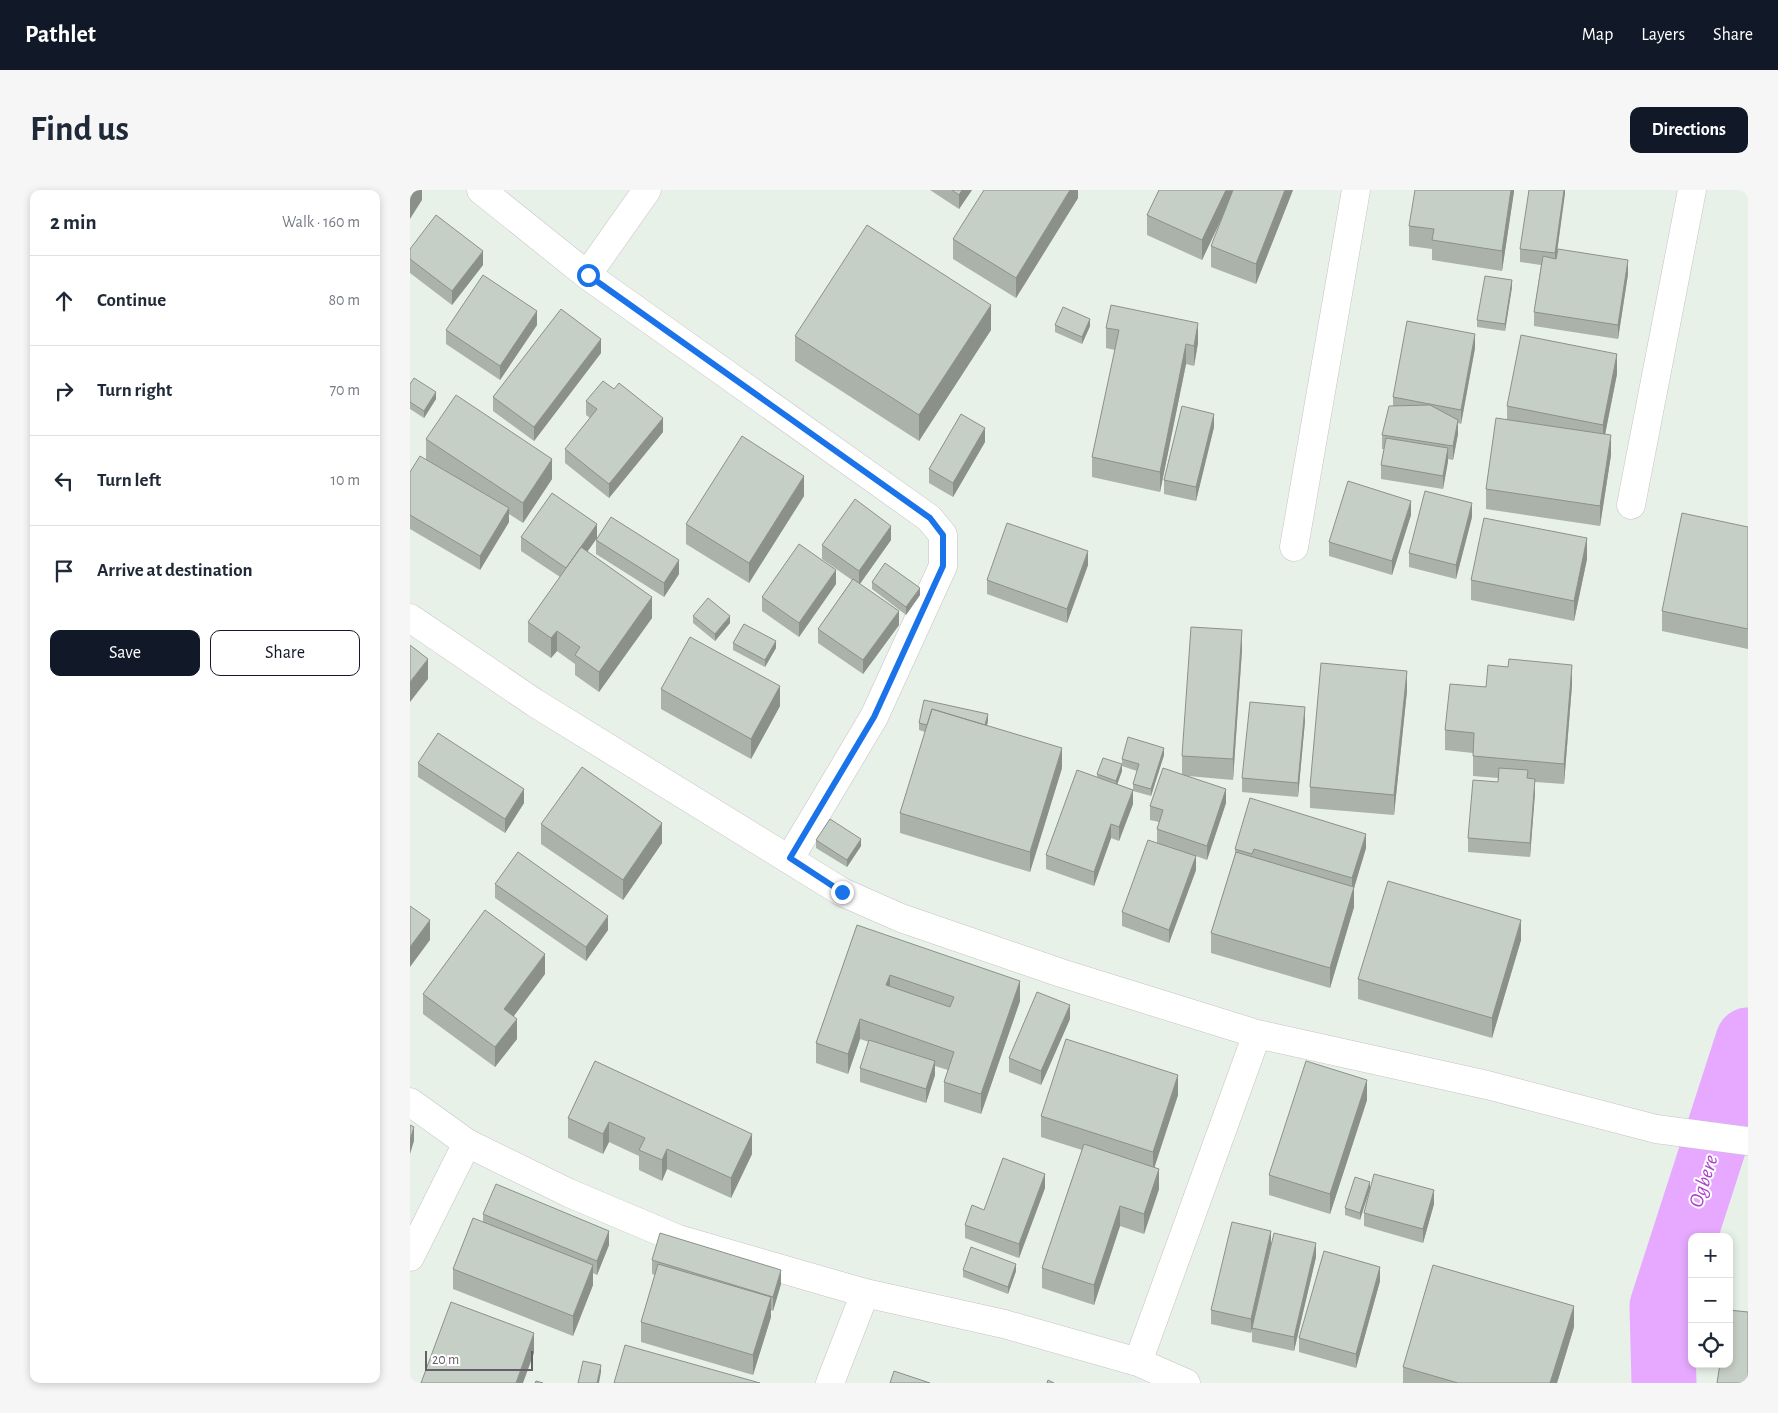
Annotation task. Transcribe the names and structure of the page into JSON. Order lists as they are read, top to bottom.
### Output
{
  "water": ["Ogbere"],
  "scale_bar": "20 m",
  "page": {
    "header": "Pathlet",
    "nav": ["Map", "Layers", "Share"],
    "buttons": [
      "Directions",
      ["Save", "Share"]
    ],
    "title": "Find us",
    "heading": ["2 min", "Walk · 160 m"],
    "list": [
      ["Continue", "80 m"],
      ["Turn right", "70 m"],
      ["Turn left", "10 m"],
      "Arrive at destination"
    ],
    "map_buttons": ["+", "−"],
    "scale": "20 m"
  }
}
